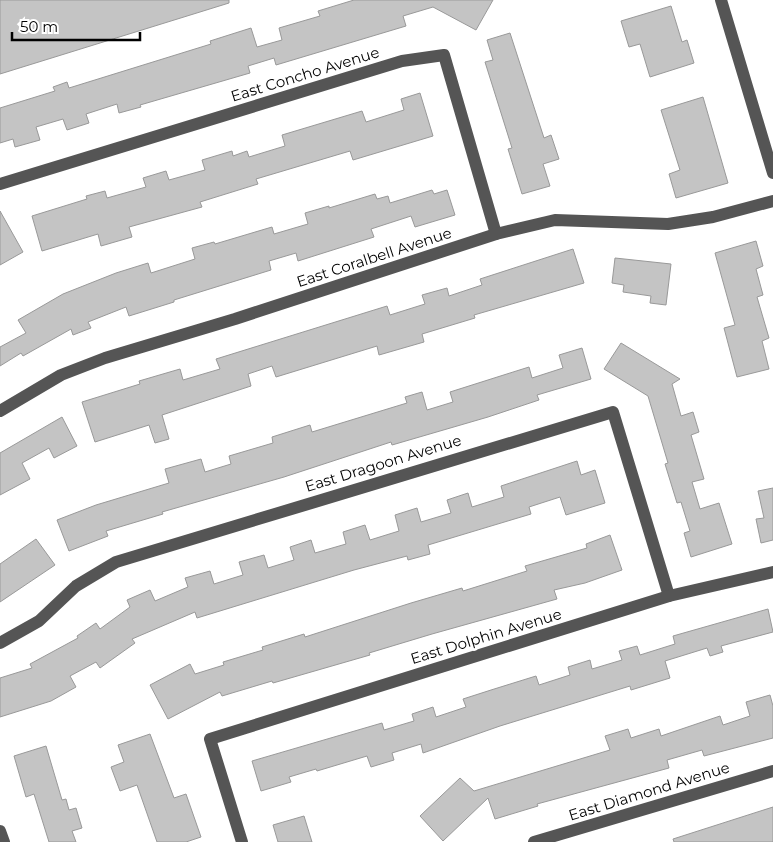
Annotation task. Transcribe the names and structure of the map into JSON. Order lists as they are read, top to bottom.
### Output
{
  "streets": {
    "street": [
      "East Concho Avenue",
      "East Coralbell Avenue",
      "East Dragoon Avenue",
      "East Dolphin Avenue",
      "East Diamond Avenue"
    ]
  },
  "crossings": [
    ["East Concho Avenue", "East Coralbell Avenue"],
    ["East Dragoon Avenue", "East Dolphin Avenue"]
  ],
  "scale_bar": "50 m"
}
